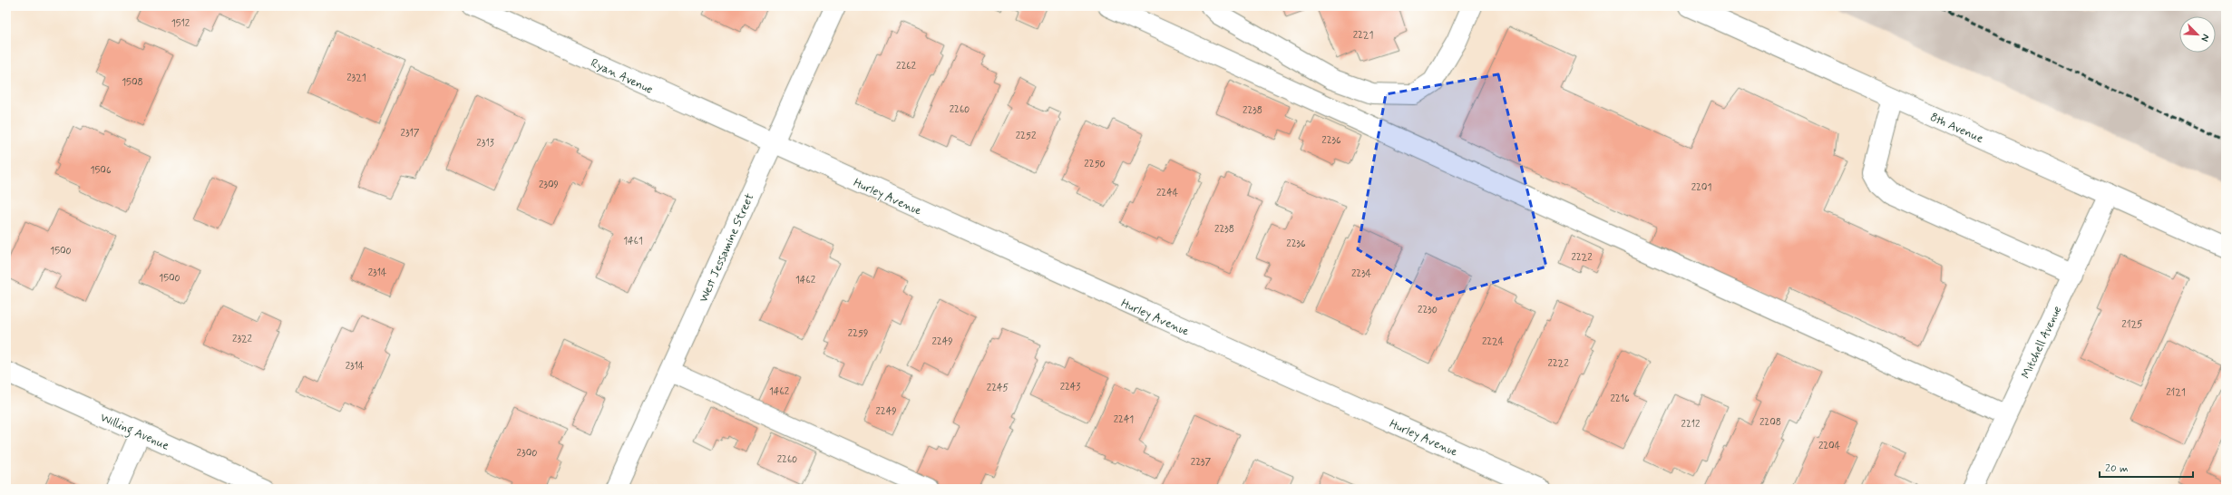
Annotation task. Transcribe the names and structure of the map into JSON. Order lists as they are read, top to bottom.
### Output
{
  "streets": {
    "street": [
      "Ryan Avenue",
      "8th Avenue",
      "Hurley Avenue",
      "West Jessamine Street",
      "Mitchell Avenue",
      "Willing Avenue"
    ]
  },
  "crossings": [
    ["Ryan Avenue", "Hurley Avenue"],
    ["Ryan Avenue", "West Jessamine Street"],
    ["8th Avenue", "Mitchell Avenue"],
    ["Hurley Avenue", "West Jessamine Street"]
  ],
  "house_numbers": [
    "1512",
    "2221",
    "2262",
    "2321",
    "1508",
    "2260",
    "2238",
    "2317",
    "2252",
    "2236",
    "2313",
    "2250",
    "1506",
    "2309",
    "2201",
    "2244",
    "2238",
    "1461",
    "2236",
    "1500",
    "2222",
    "2314",
    "2234",
    "1500",
    "1462",
    "2230",
    "2125",
    "2259",
    "2322",
    "2249",
    "2224",
    "2222",
    "2314",
    "2243",
    "2245",
    "1462",
    "2121",
    "2216",
    "2249",
    "2241",
    "2208",
    "2212",
    "2204",
    "2300",
    "2260",
    "2237"
  ],
  "scale_bar": "20 m",
  "north": "bottom right"
}
